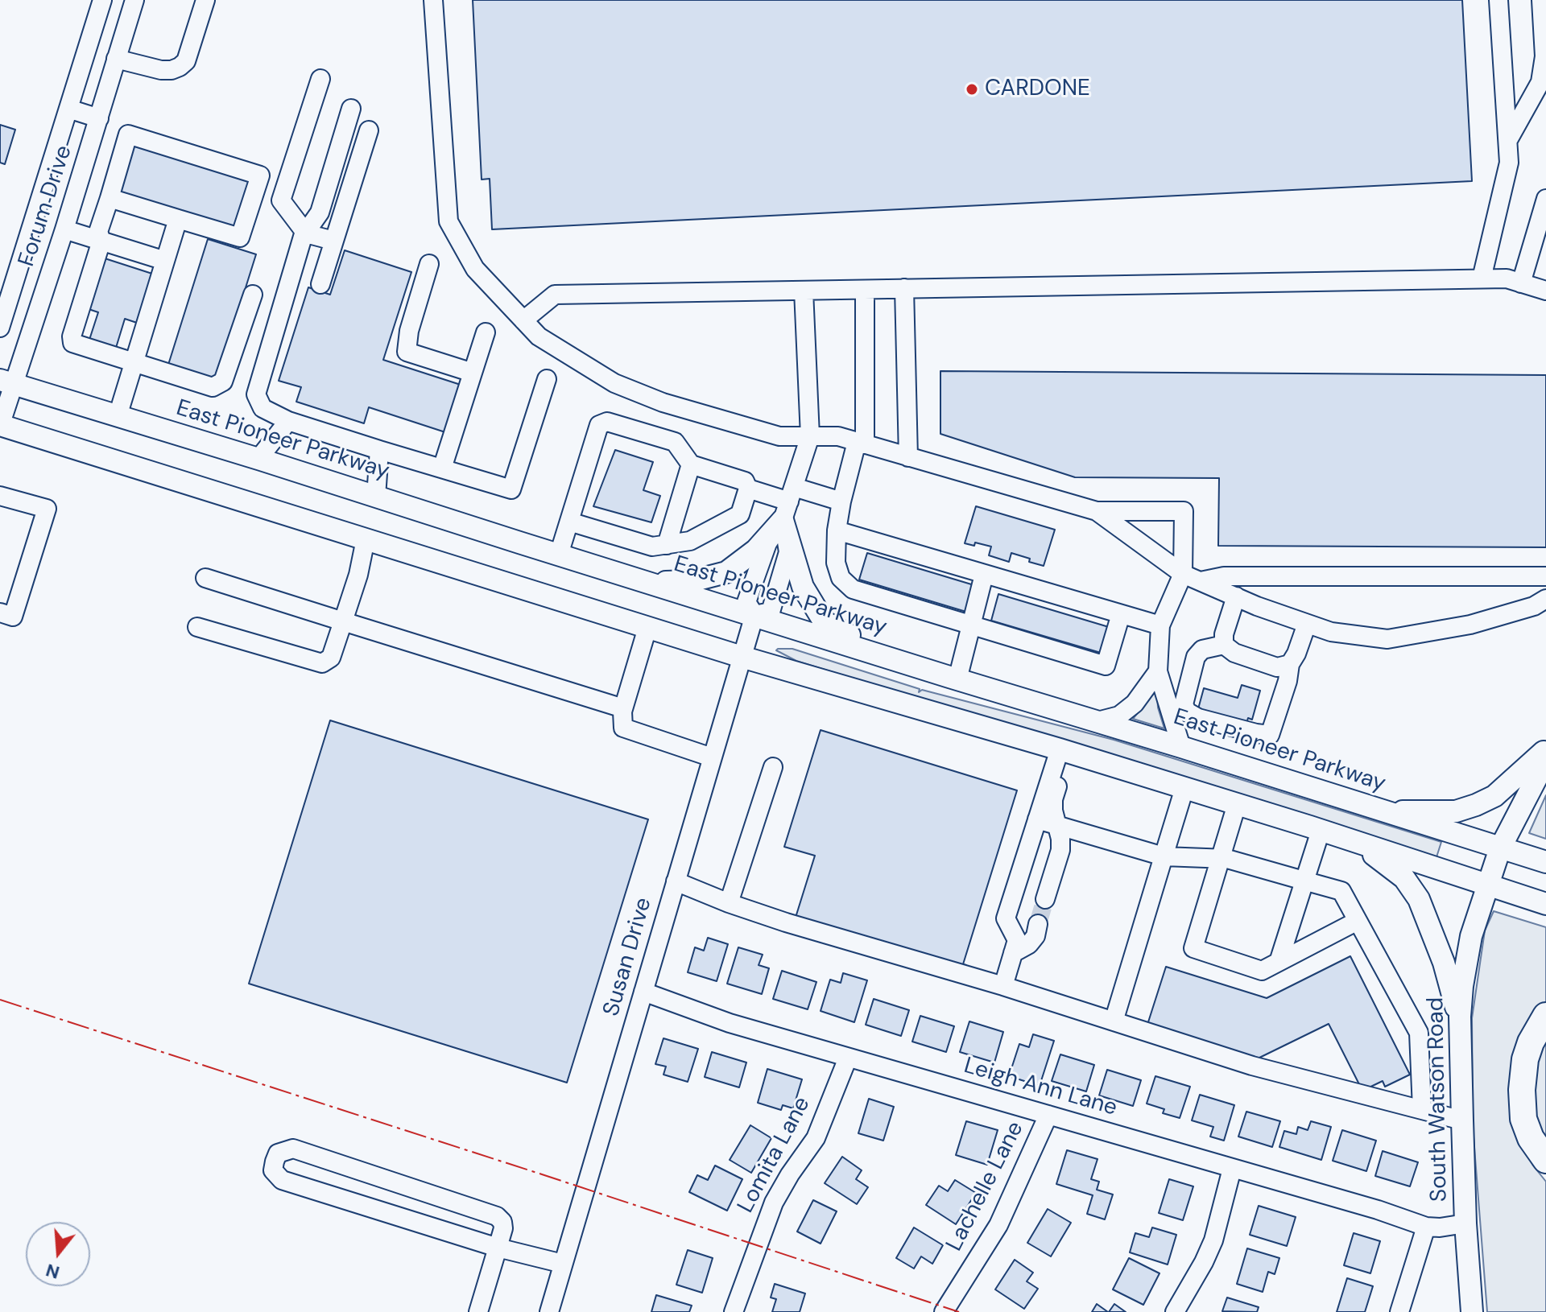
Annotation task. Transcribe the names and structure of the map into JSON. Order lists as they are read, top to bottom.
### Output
{
  "streets": {
    "main road": ["East Pioneer Parkway", "South Watson Road"],
    "street": [
      "Forum Drive",
      "Susan Drive",
      "Leigh Ann Lane",
      "Lomita Lane",
      "Lachelle Lane"
    ]
  },
  "crossings": [
    ["Forum Drive", "East Pioneer Parkway"],
    ["East Pioneer Parkway", "Susan Drive"],
    ["East Pioneer Parkway", "South Watson Road"],
    ["Susan Drive", "Leigh Ann Lane"],
    ["Leigh Ann Lane", "South Watson Road"],
    ["Leigh Ann Lane", "Lomita Lane"],
    ["Leigh Ann Lane", "Lachelle Lane"]
  ],
  "places": ["CARDONE"],
  "north": "bottom"
}
